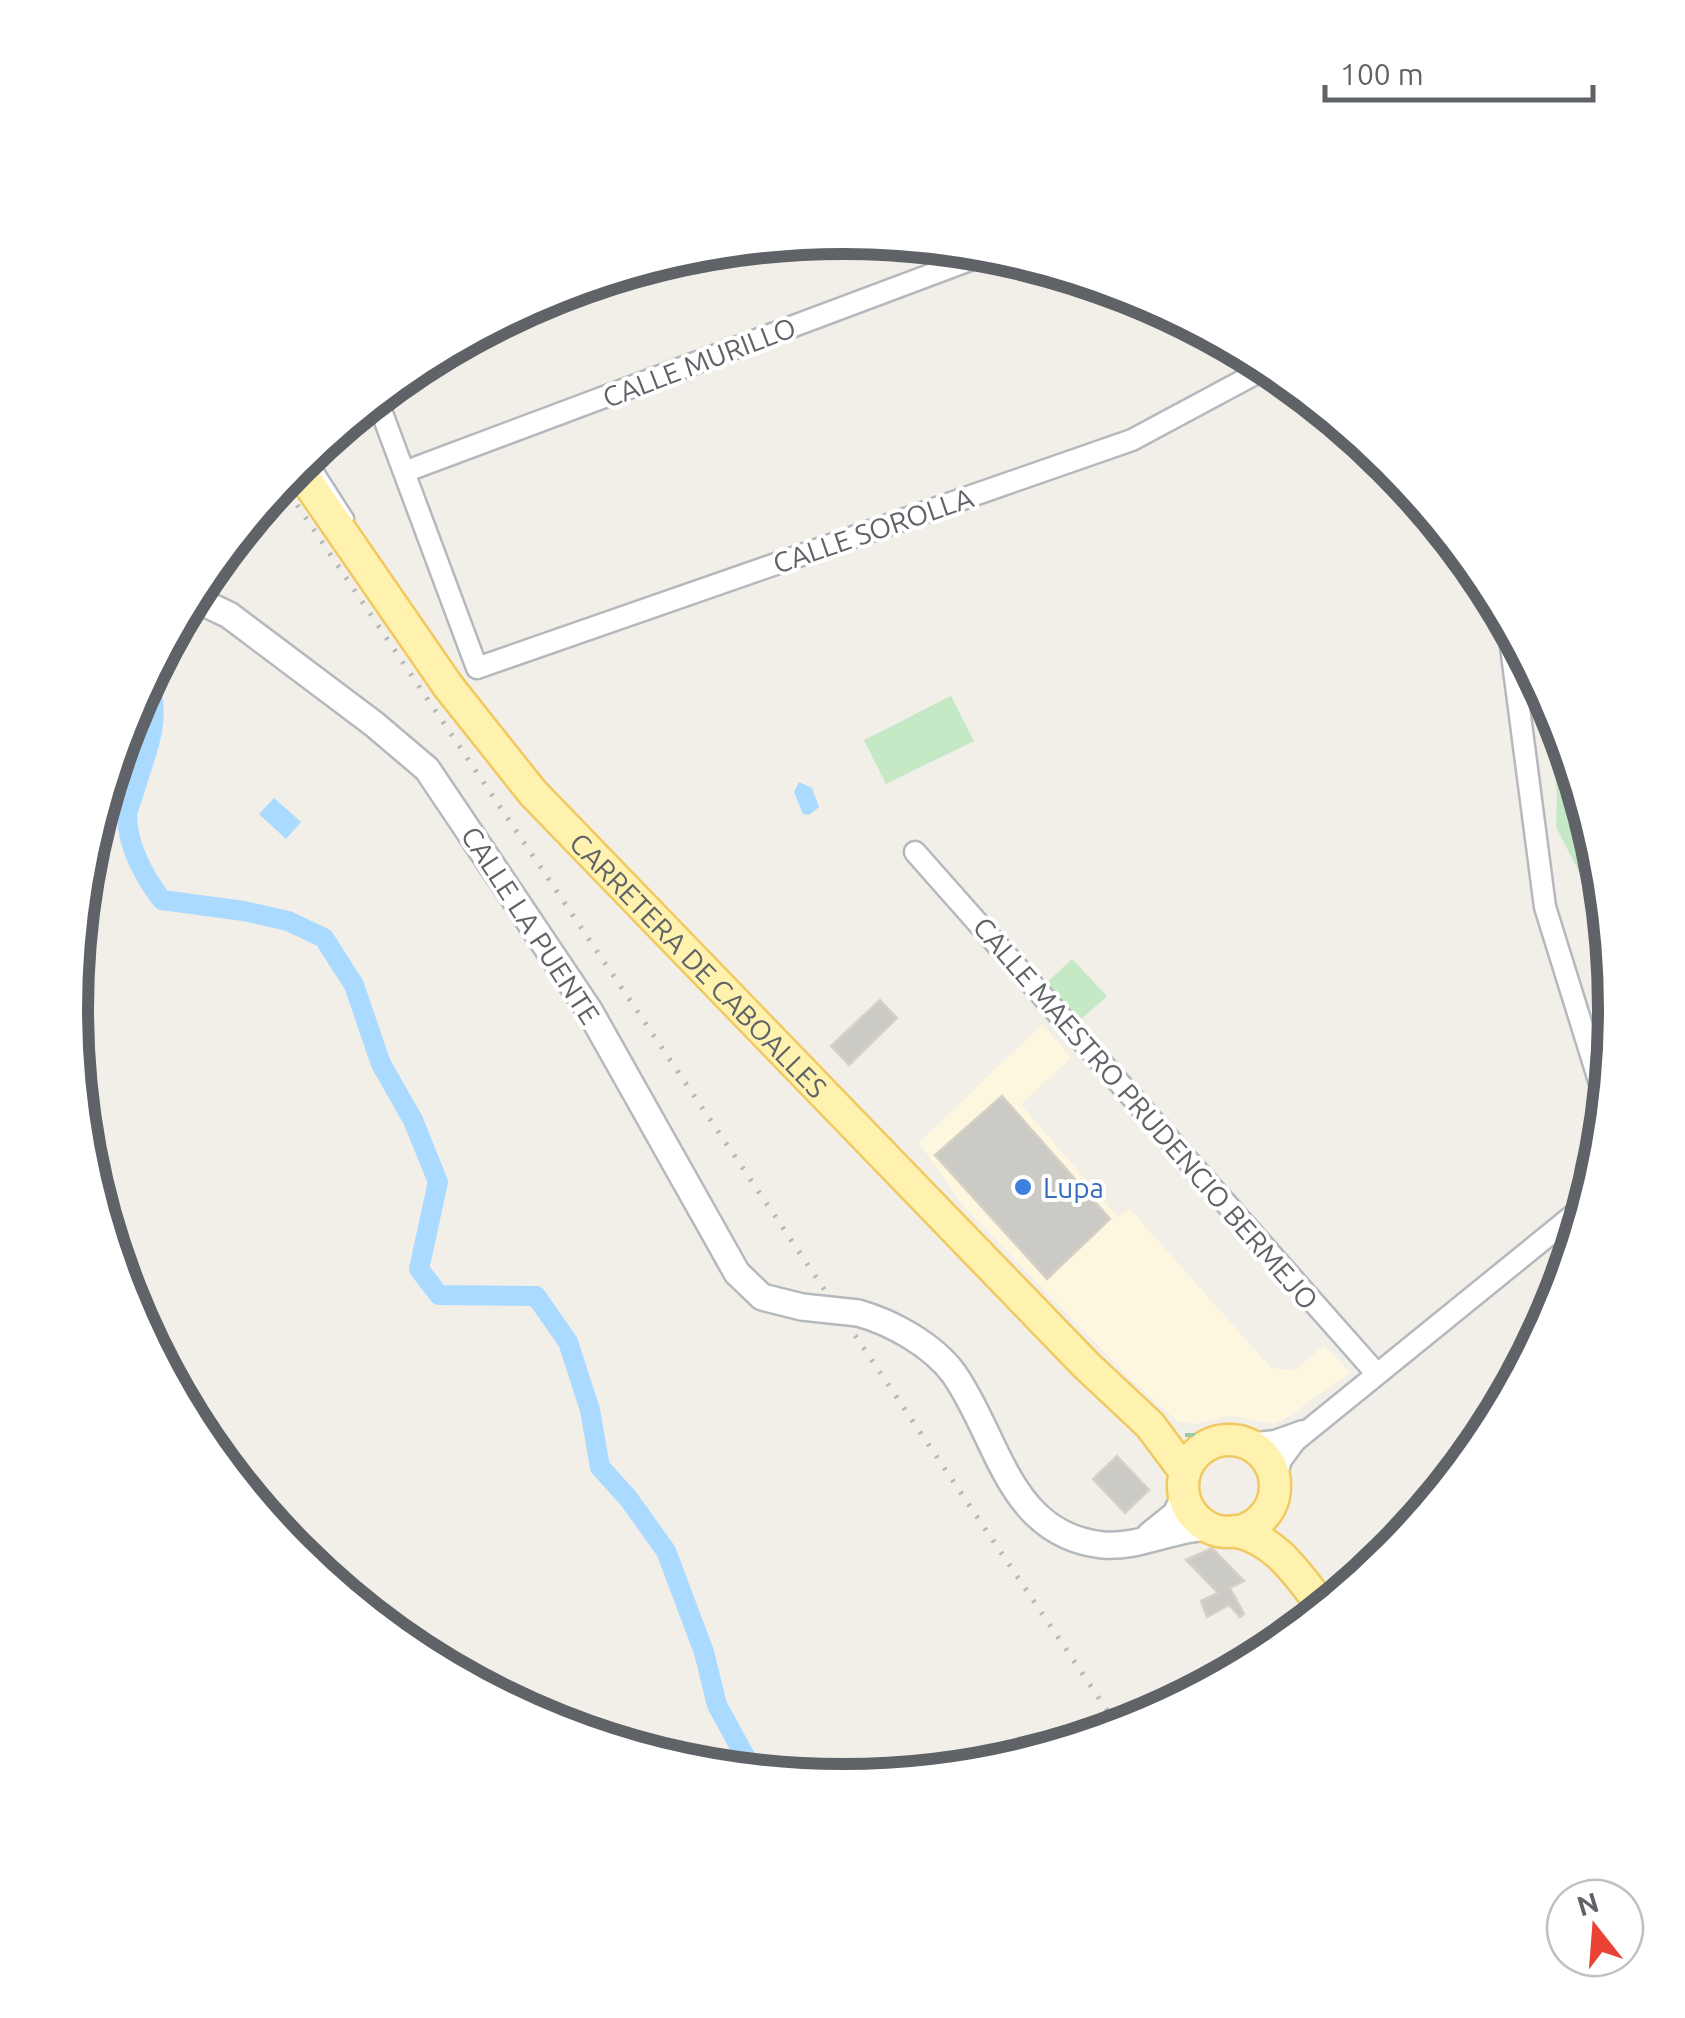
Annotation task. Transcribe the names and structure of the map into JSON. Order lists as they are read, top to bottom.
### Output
{
  "streets": {
    "main road": ["CARRETERA DE CABOALLES"],
    "street": [
      "CALLE MURILLO",
      "CALLE SOROLLA",
      "CALLE LA PUENTE",
      "CALLE MAESTRO PRUDENCIO BERMEJO"
    ]
  },
  "crossings": [
    ["CALLE MURILLO", "CALLE SOROLLA"],
    ["CALLE LA PUENTE", "CARRETERA DE CABOALLES"]
  ],
  "places": ["Lupa"],
  "scale_bar": "100 m",
  "north": "top"
}
